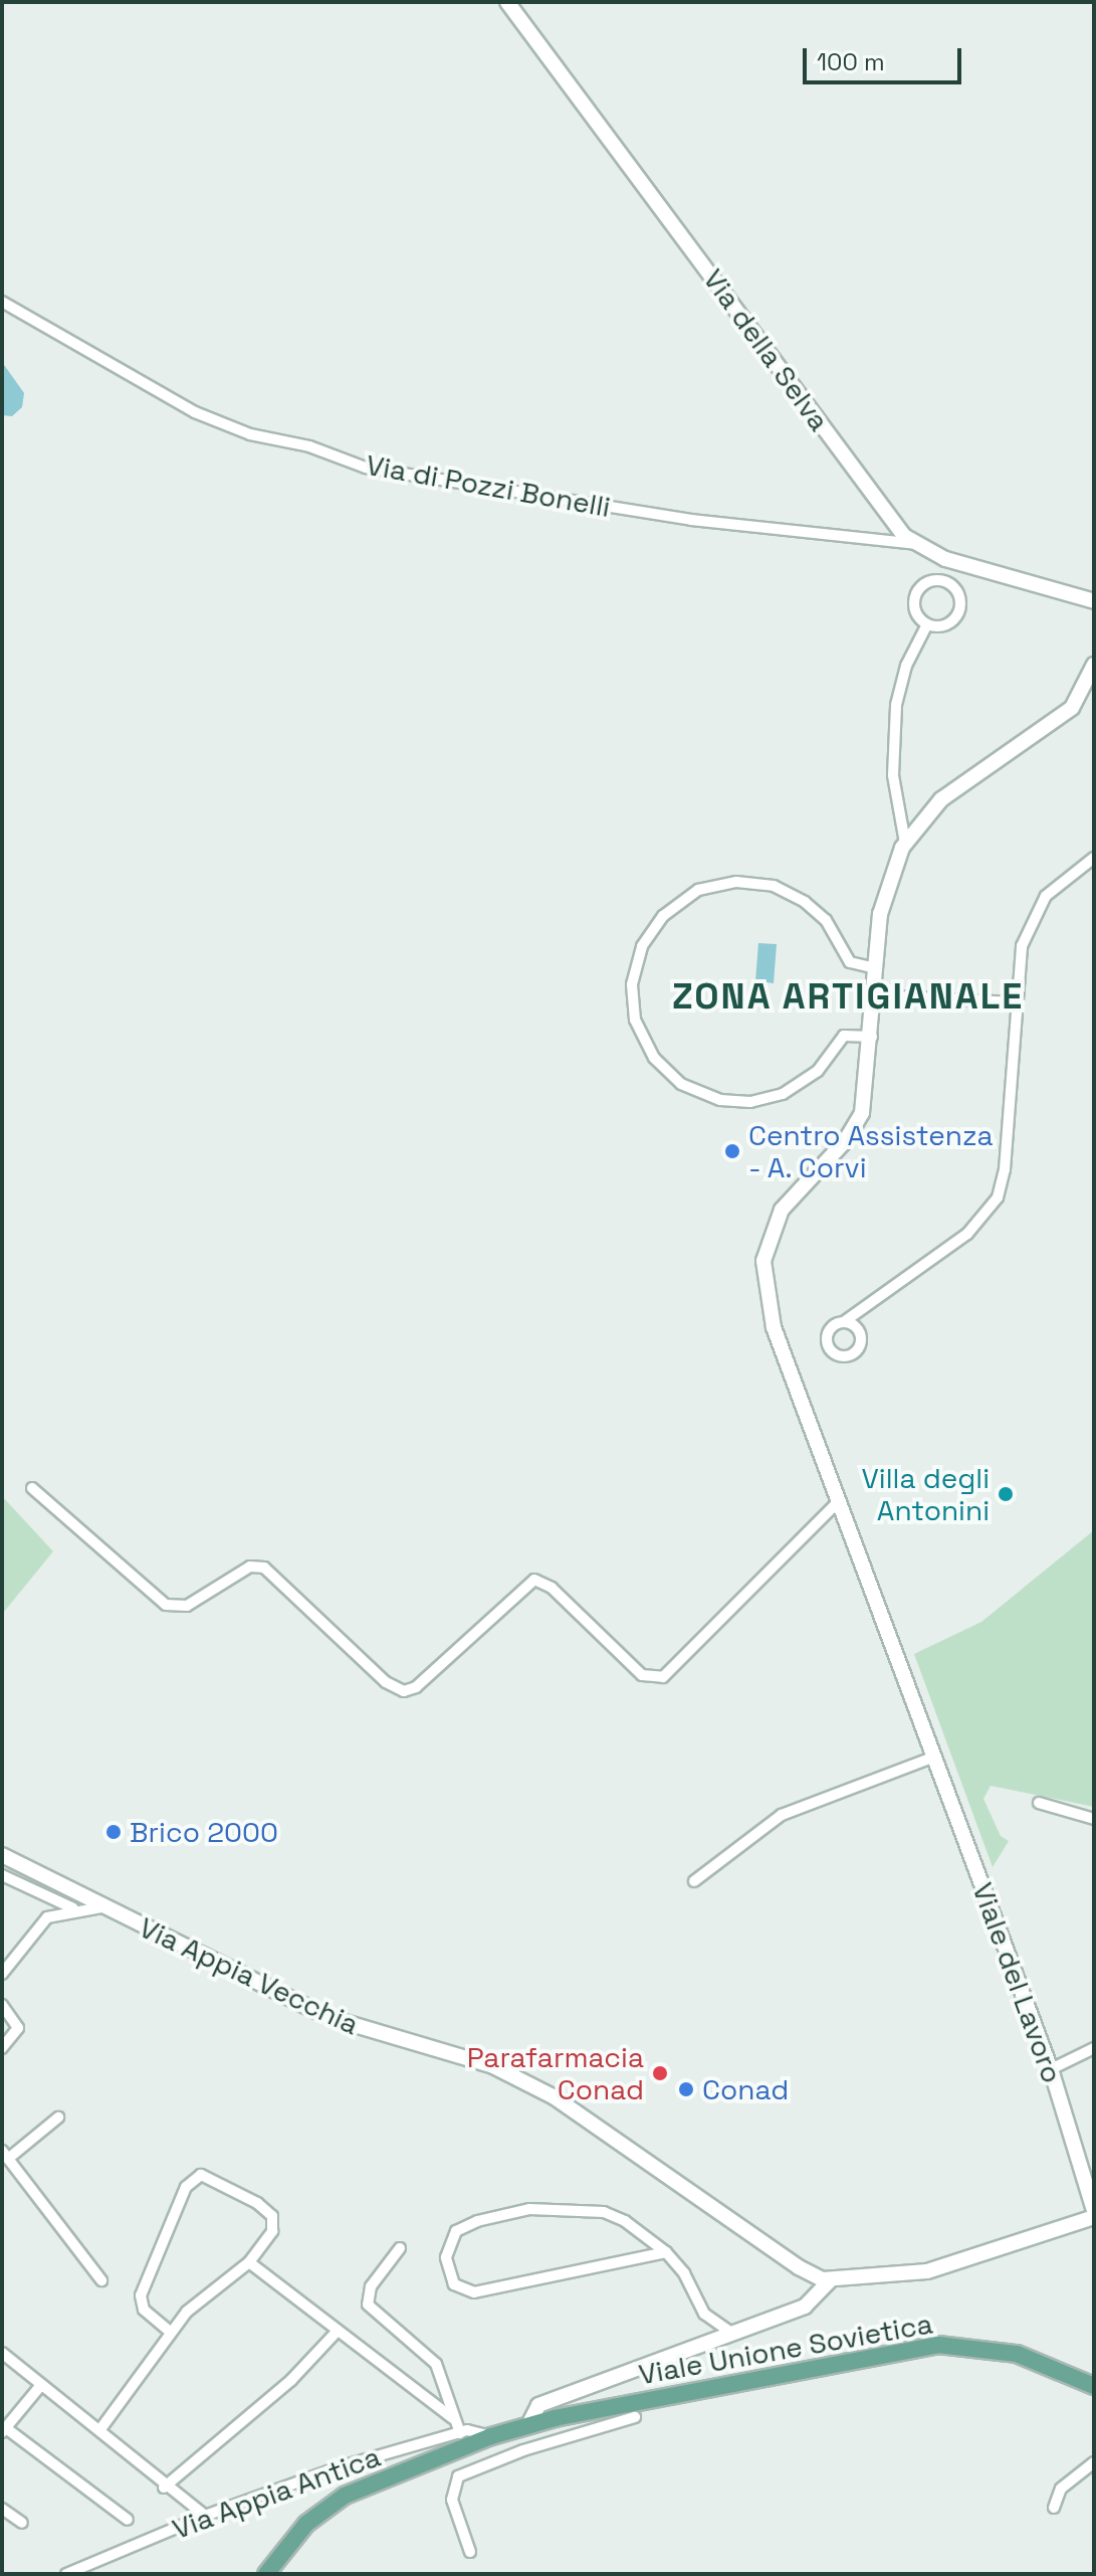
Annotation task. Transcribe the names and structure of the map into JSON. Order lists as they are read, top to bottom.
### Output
{
  "streets": {
    "main road": ["Viale Unione Sovietica"],
    "street": [
      "Via della Selva",
      "Via di Pozzi Bonelli",
      "Via Appia Vecchia",
      "Viale del Lavoro",
      "Via Appia Antica"
    ]
  },
  "crossings": [
    ["Via della Selva", "Via di Pozzi Bonelli"],
    ["Viale Unione Sovietica", "Via Appia Antica"]
  ],
  "districts": ["ZONA ARTIGIANALE"],
  "places": [
    "Centro Assistenza - A. Corvi",
    "Villa degli Antonini",
    "Brico 2000",
    "Parafarmacia Conad",
    "Conad"
  ],
  "scale_bar": "100 m"
}
